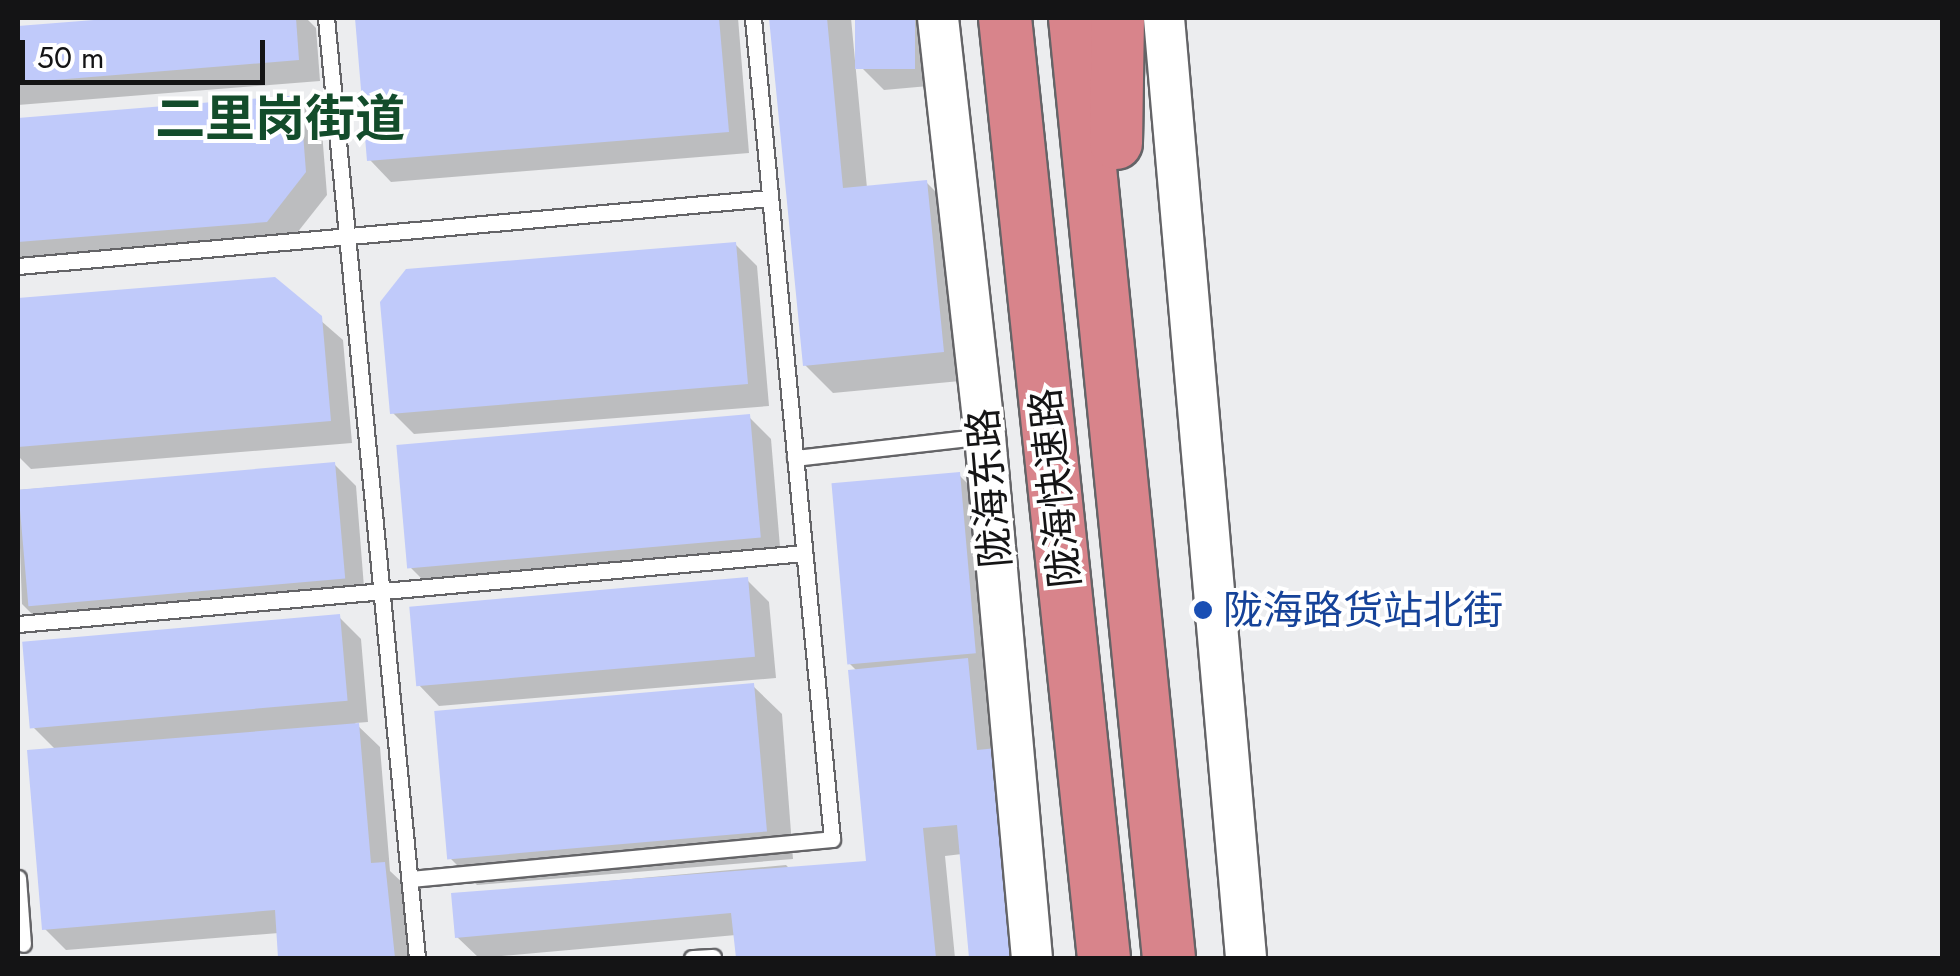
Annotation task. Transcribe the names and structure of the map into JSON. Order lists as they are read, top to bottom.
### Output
{
  "streets": {
    "highway": ["陇海快速路"],
    "street": ["陇海东路"]
  },
  "districts": ["二里岗街道"],
  "places": ["陇海路货站北街"],
  "scale_bar": "50 m"
}
